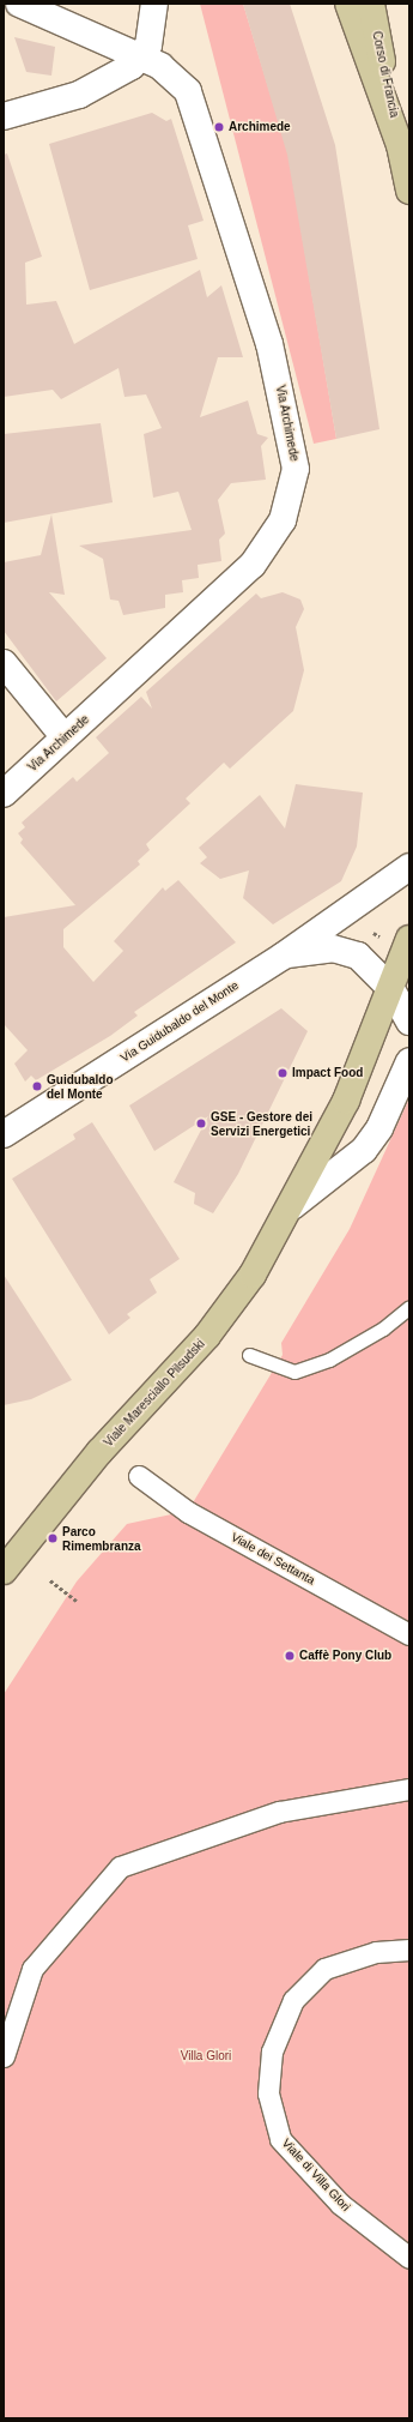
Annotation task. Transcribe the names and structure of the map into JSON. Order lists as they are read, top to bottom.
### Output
{
  "streets": {
    "main road": ["Corso di Francia", "Viale Maresciallo Pilsudski"],
    "street": [
      "Via Archimede",
      "Via Guidubaldo del Monte",
      "Viale dei Settanta",
      "Viale di Villa Glori"
    ]
  },
  "crossings": [
    ["Via Guidubaldo del Monte", "Viale Maresciallo Pilsudski"]
  ],
  "parks": ["Villa Glori"],
  "places": [
    "Archimede",
    "Impact Food",
    "Guidubaldo del Monte",
    "GSE - Gestore dei Servizi Energetici",
    "Parco Rimembranza",
    "Caffè Pony Club"
  ]
}
